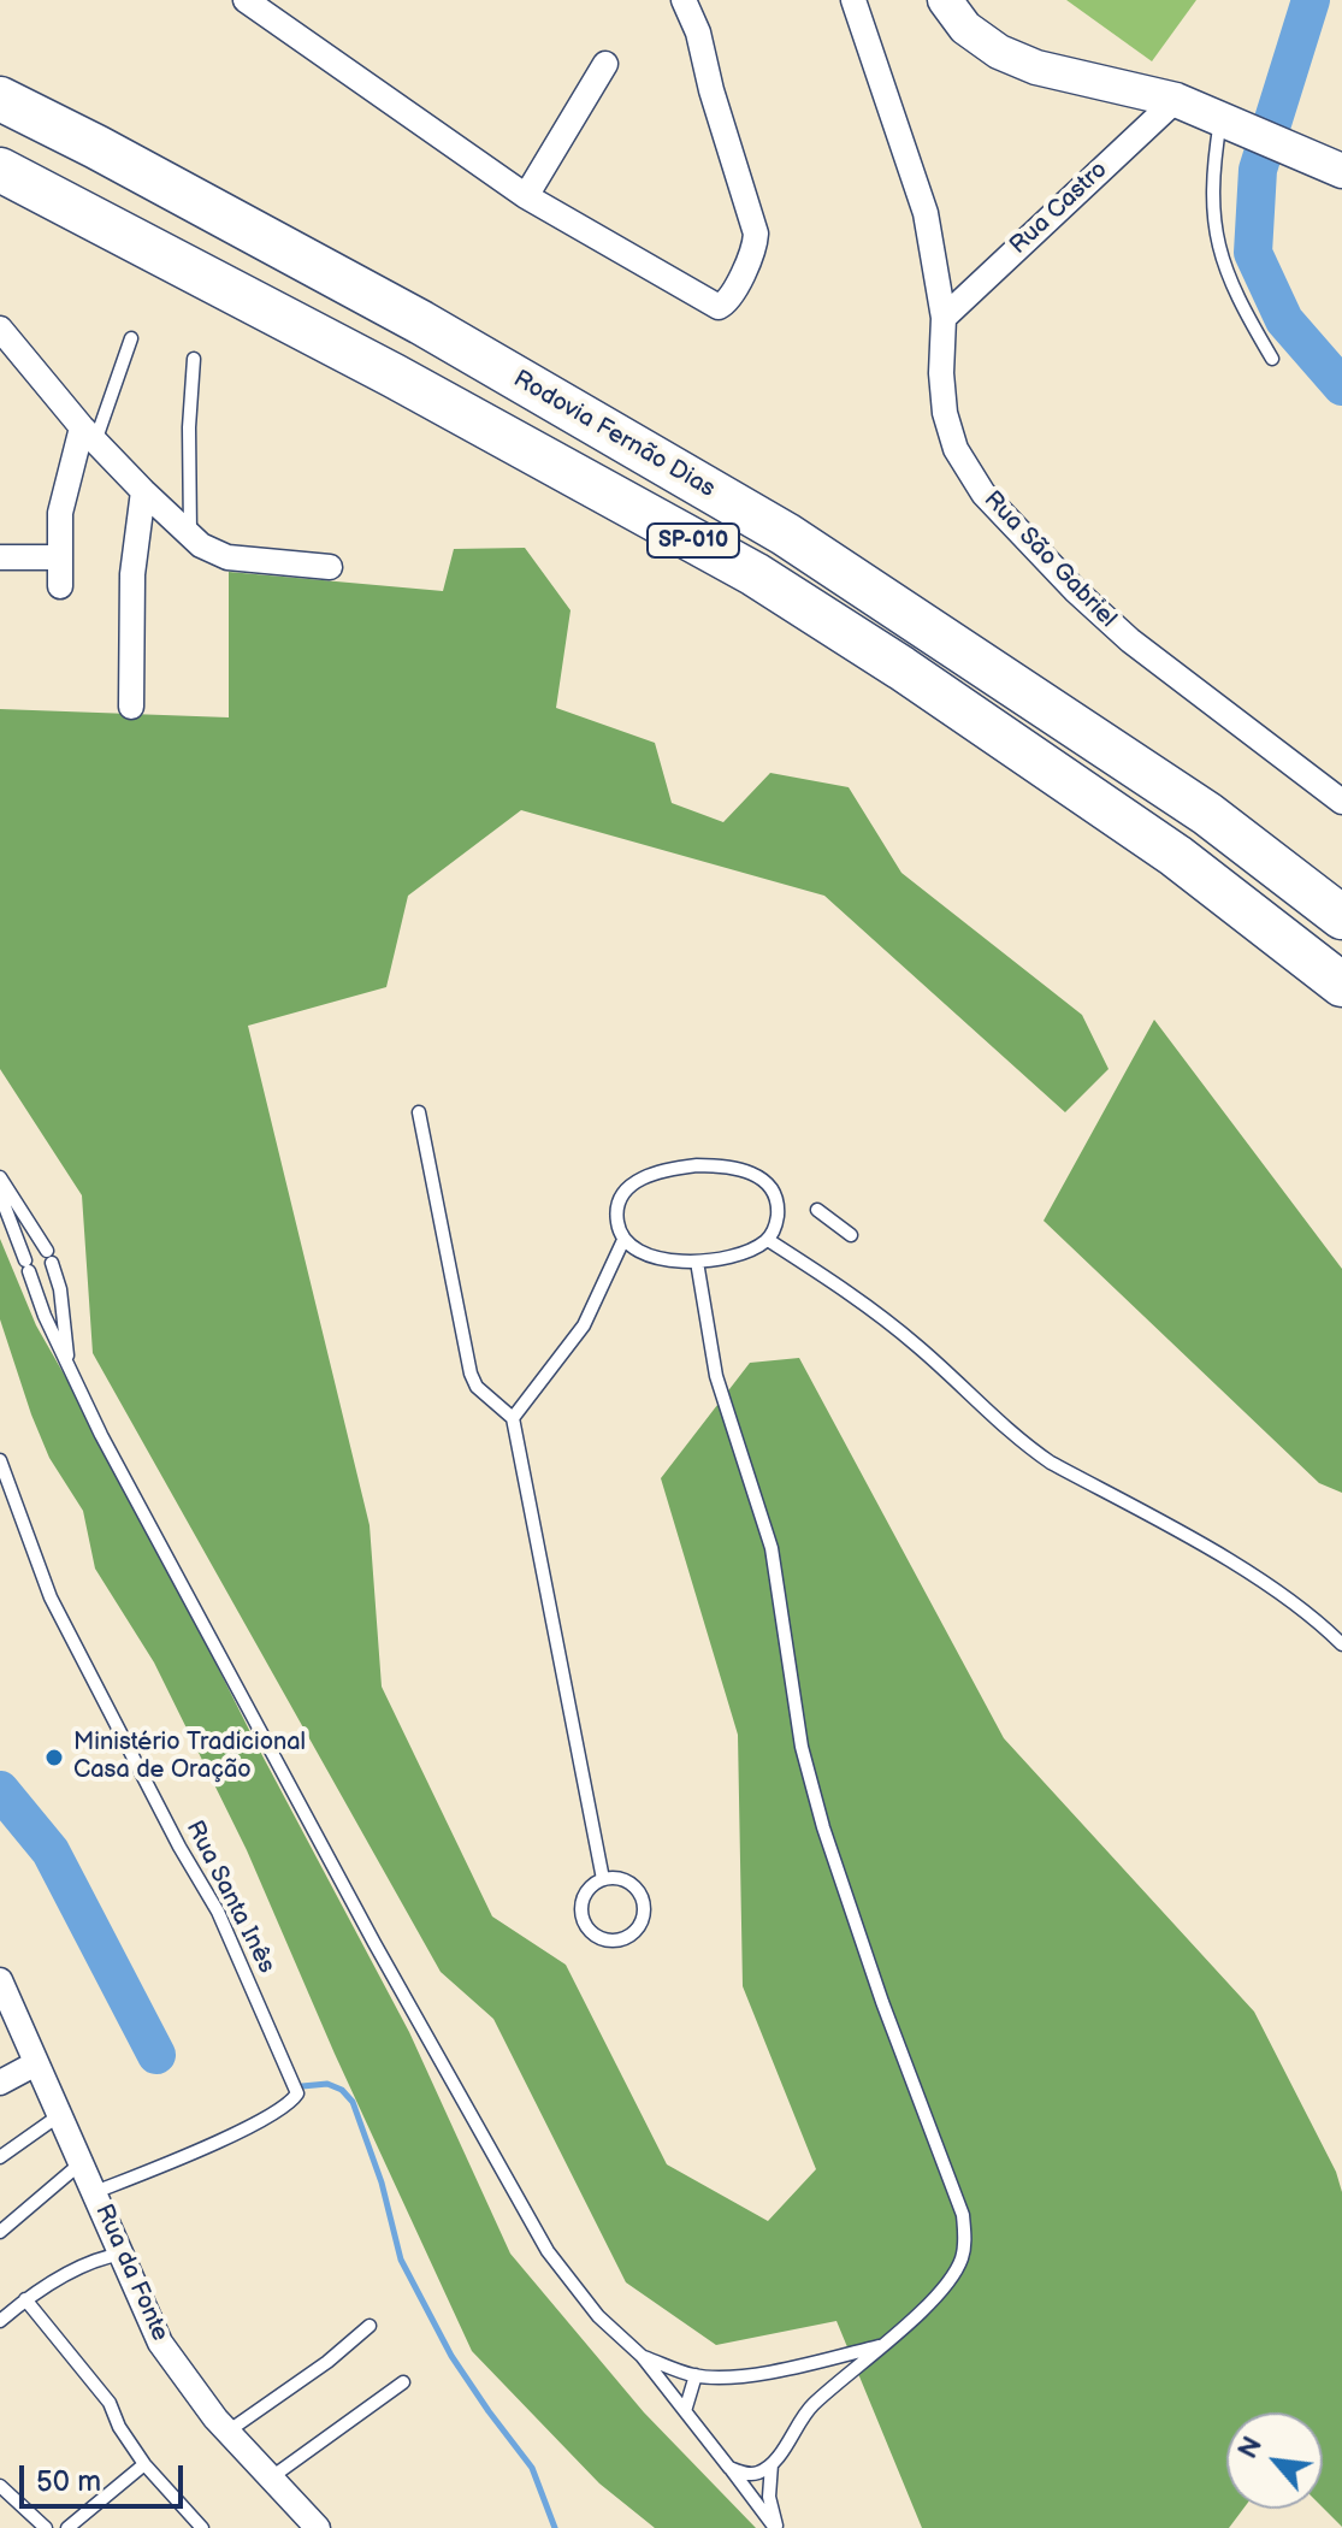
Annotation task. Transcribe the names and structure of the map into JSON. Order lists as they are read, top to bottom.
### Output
{
  "streets": {
    "highway": ["Rodovia Fernão Dias", "SP-010"],
    "street": ["Rua Castro", "Rua São Gabriel", "Rua da Fonte"],
    "lane": ["Rua Santa Inês"]
  },
  "crossings": [
    ["Rua Castro", "Rua São Gabriel"],
    ["Rua Santa Inês", "Rua da Fonte"]
  ],
  "places": ["Ministério Tradicional Casa de Oração"],
  "scale_bar": "50 m",
  "north": "top left"
}
